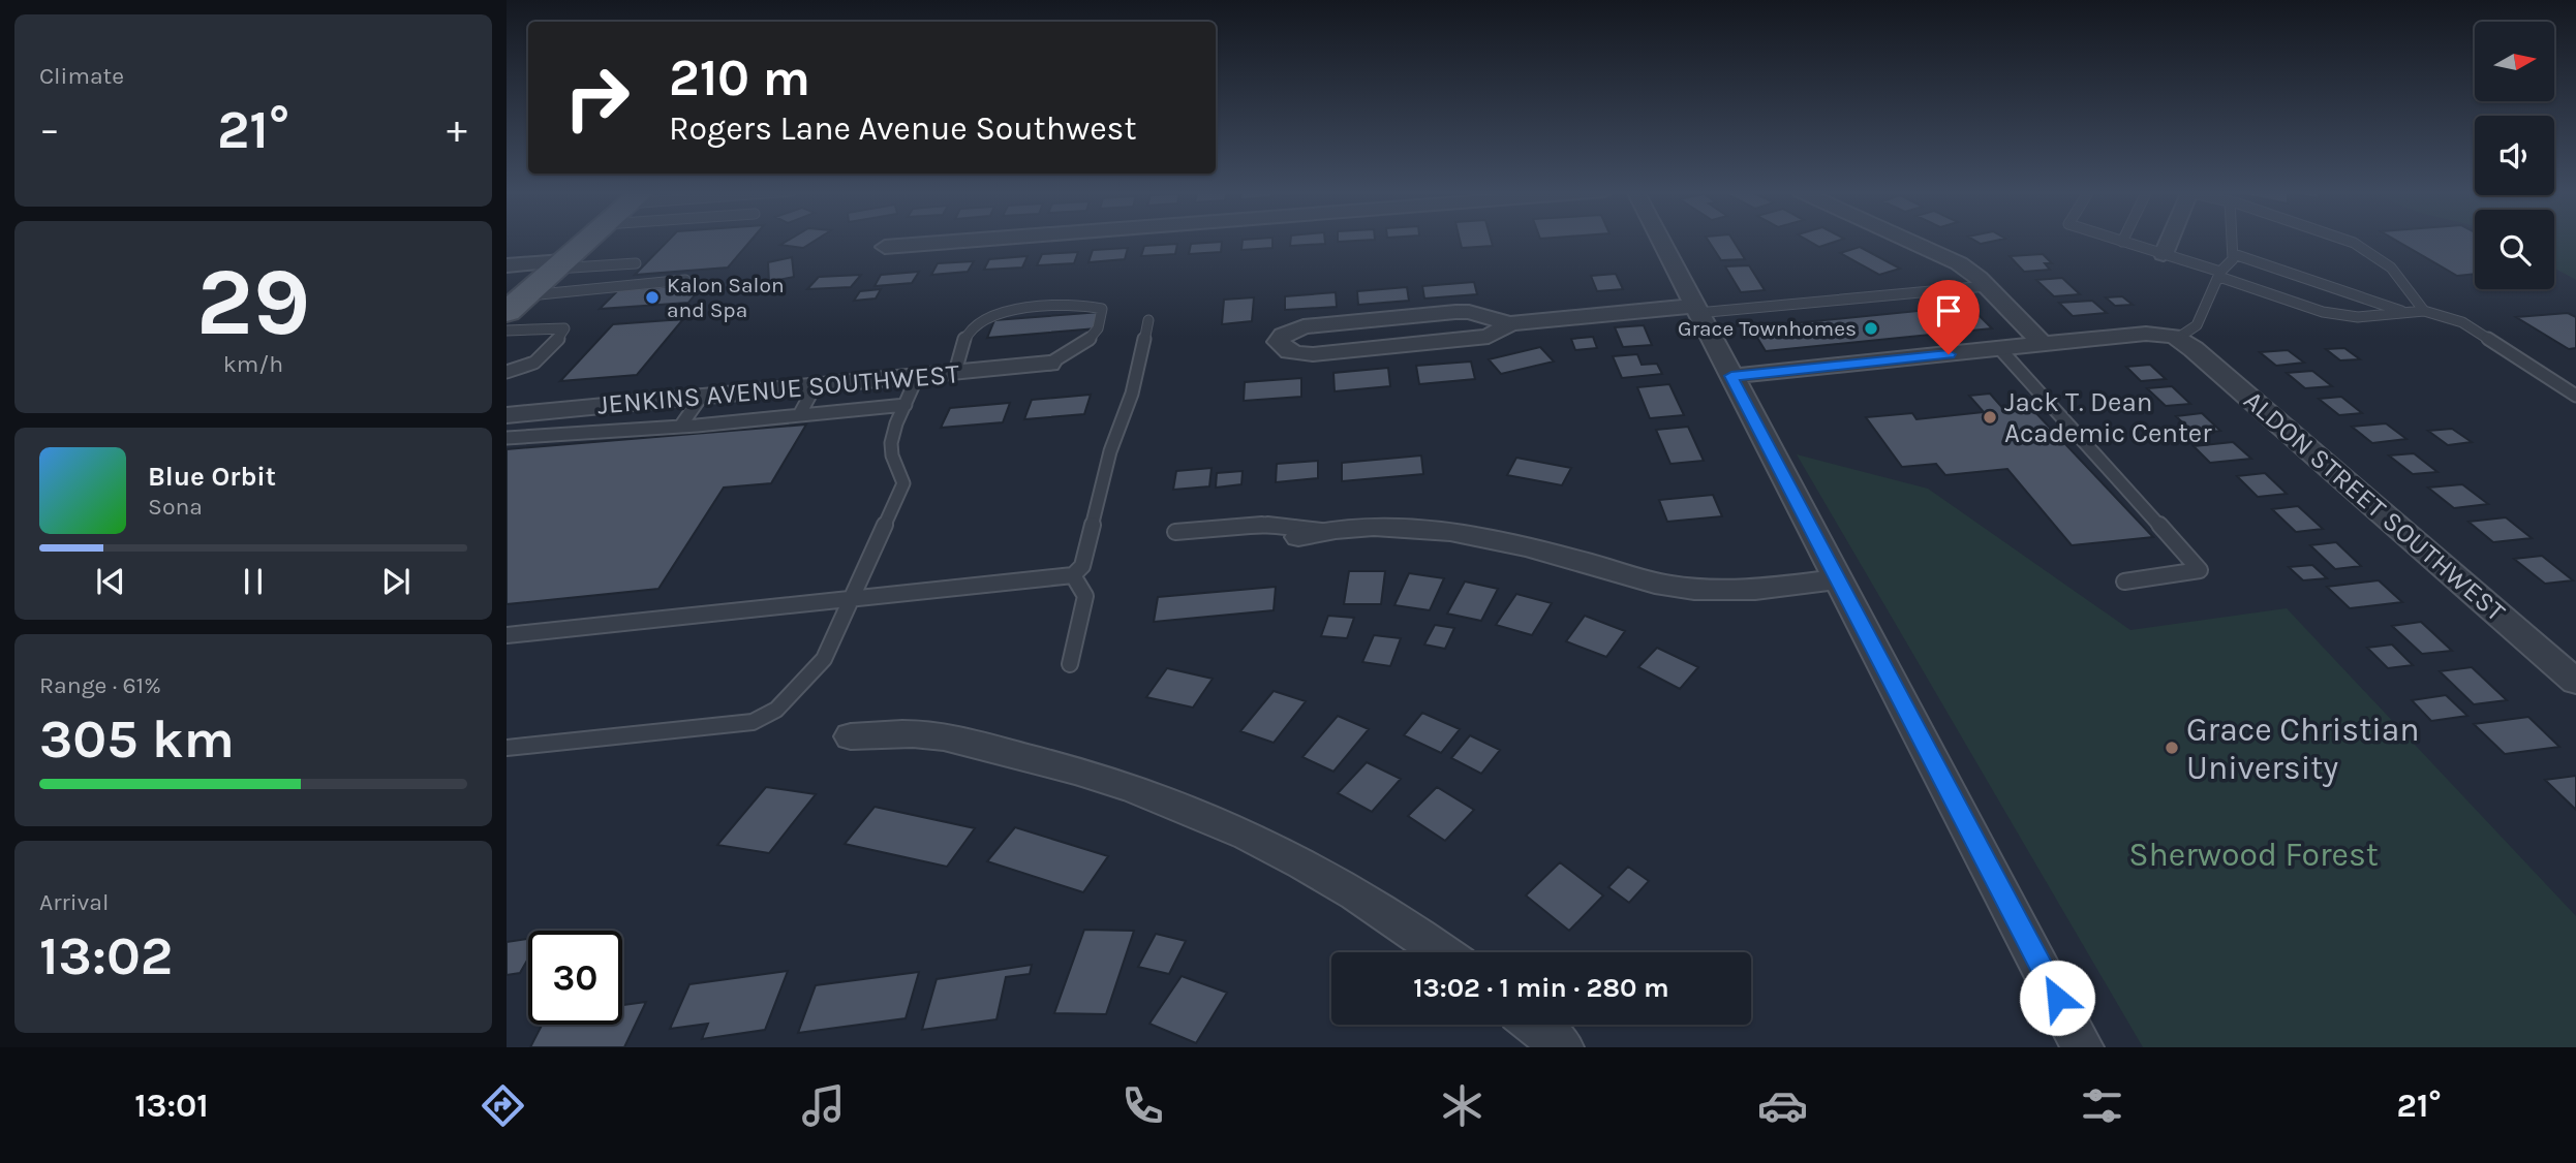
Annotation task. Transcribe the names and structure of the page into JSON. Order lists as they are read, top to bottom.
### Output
{
  "streets": {
    "street": ["JENKINS AVENUE SOUTHWEST", "ALDON STREET SOUTHWEST"]
  },
  "parks": ["Sherwood Forest"],
  "places": [
    "Kalon Salon and Spa",
    "Grace Townhomes",
    "Jack T. Dean Academic Center",
    "Grace Christian University"
  ],
  "north": "right",
  "page": {
    "tile": [
      "Climate",
      ["29", "km/h"],
      ["Range · 61%", "305 km"],
      ["Arrival", "13:02"]
    ],
    "turn": ["210 m", "Rogers Lane Avenue Southwest"],
    "heat": ["−", "21°", "+"],
    "song": ["Blue Orbit", "Sona"],
    "limit": "30",
    "trip": "13:02 · 1 min · 280 m",
    "tabs": ["13:01", "21°"]
  }
}
